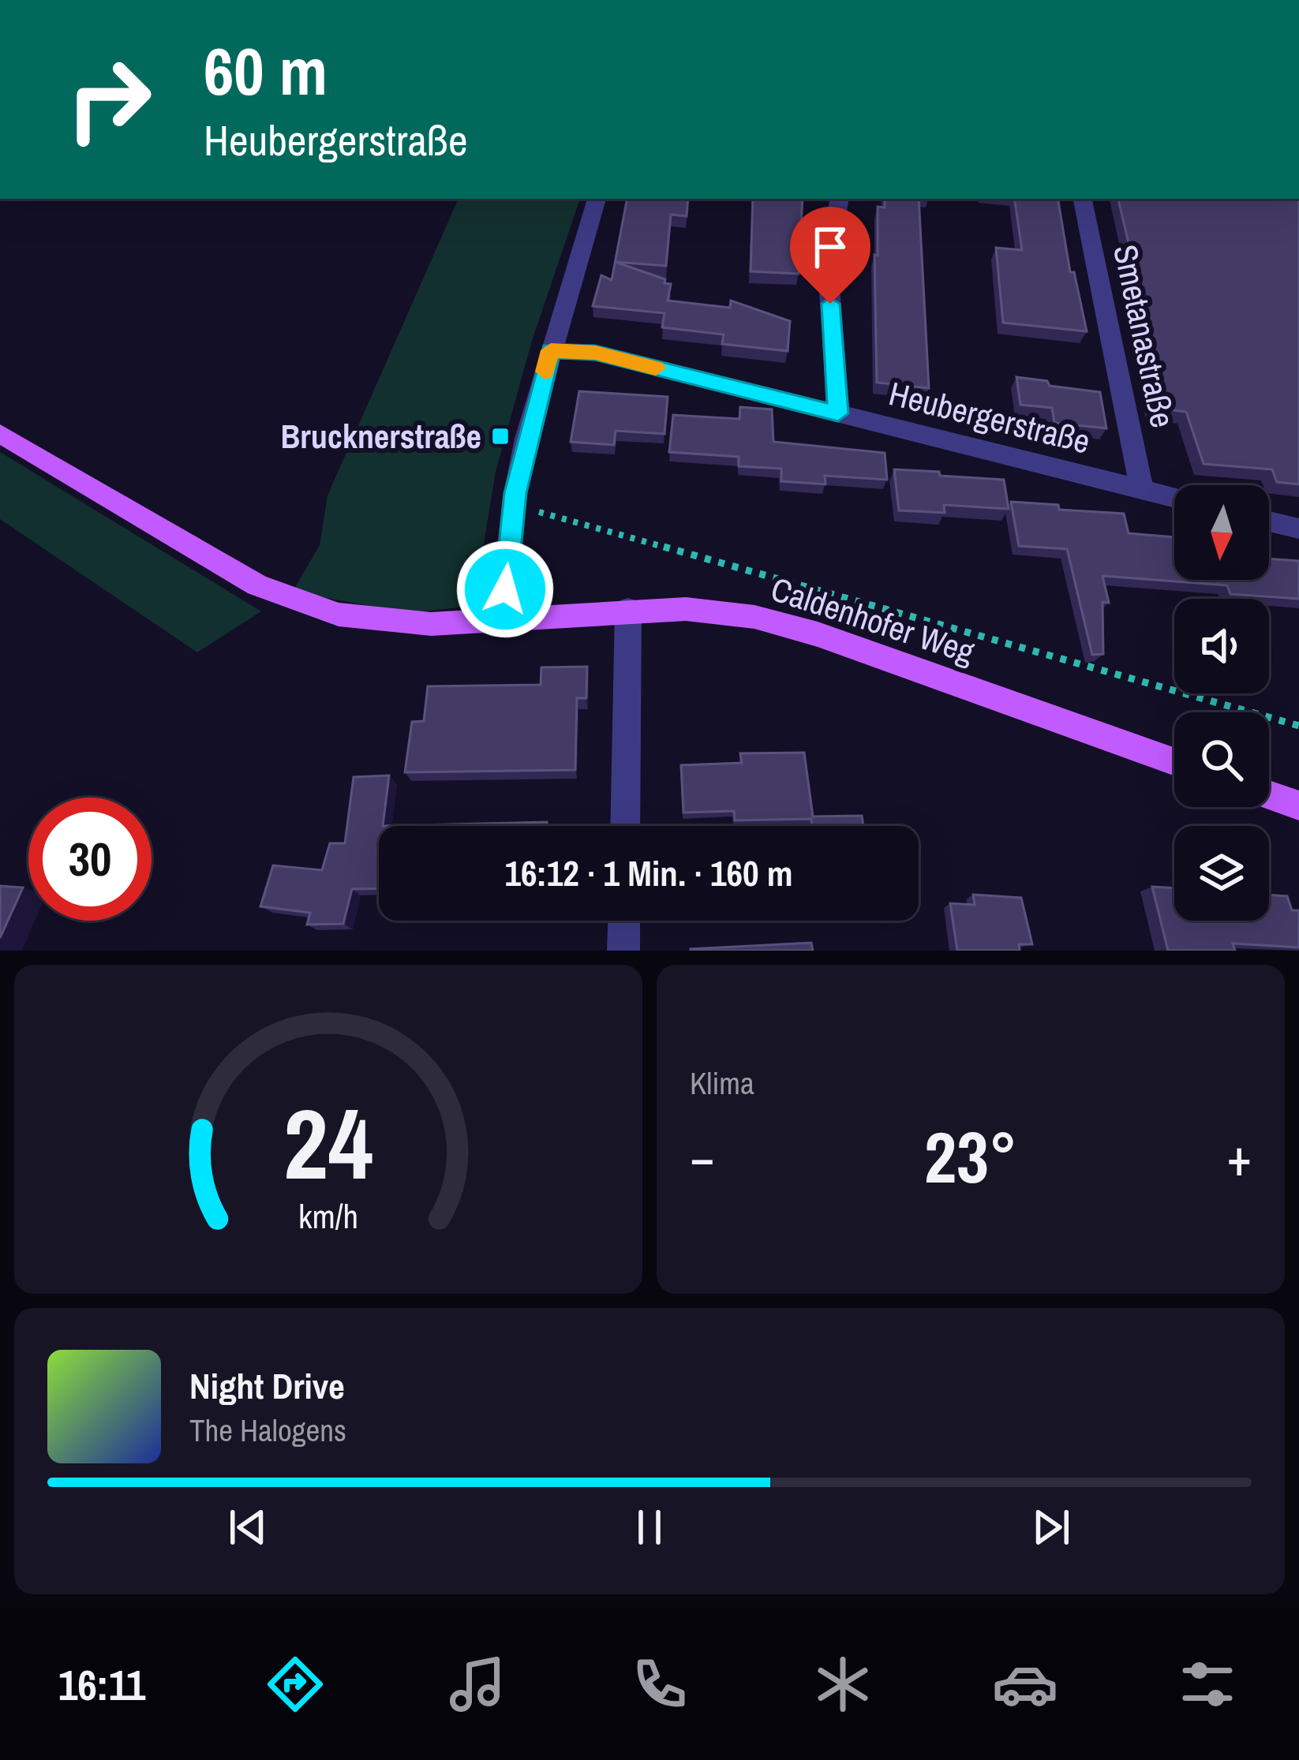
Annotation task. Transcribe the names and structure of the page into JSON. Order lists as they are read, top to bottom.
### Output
{
  "streets": {
    "main road": ["Caldenhofer Weg"],
    "street": ["Smetanastraße", "Heubergerstraße"]
  },
  "crossings": [
    ["Smetanastraße", "Heubergerstraße"]
  ],
  "places": {
    "transit": ["Brucknerstraße"]
  },
  "north": "bottom",
  "page": {
    "turn": ["60 m", "Heubergerstraße"],
    "limit": "30",
    "trip": "16:12 · 1 Min. · 160 m",
    "tile": "Klima",
    "heat": ["−", "23°", "+"],
    "song": ["Night Drive", "The Halogens"],
    "tabs": "16:11",
    "gauge": ["24", "km/h"]
  }
}
